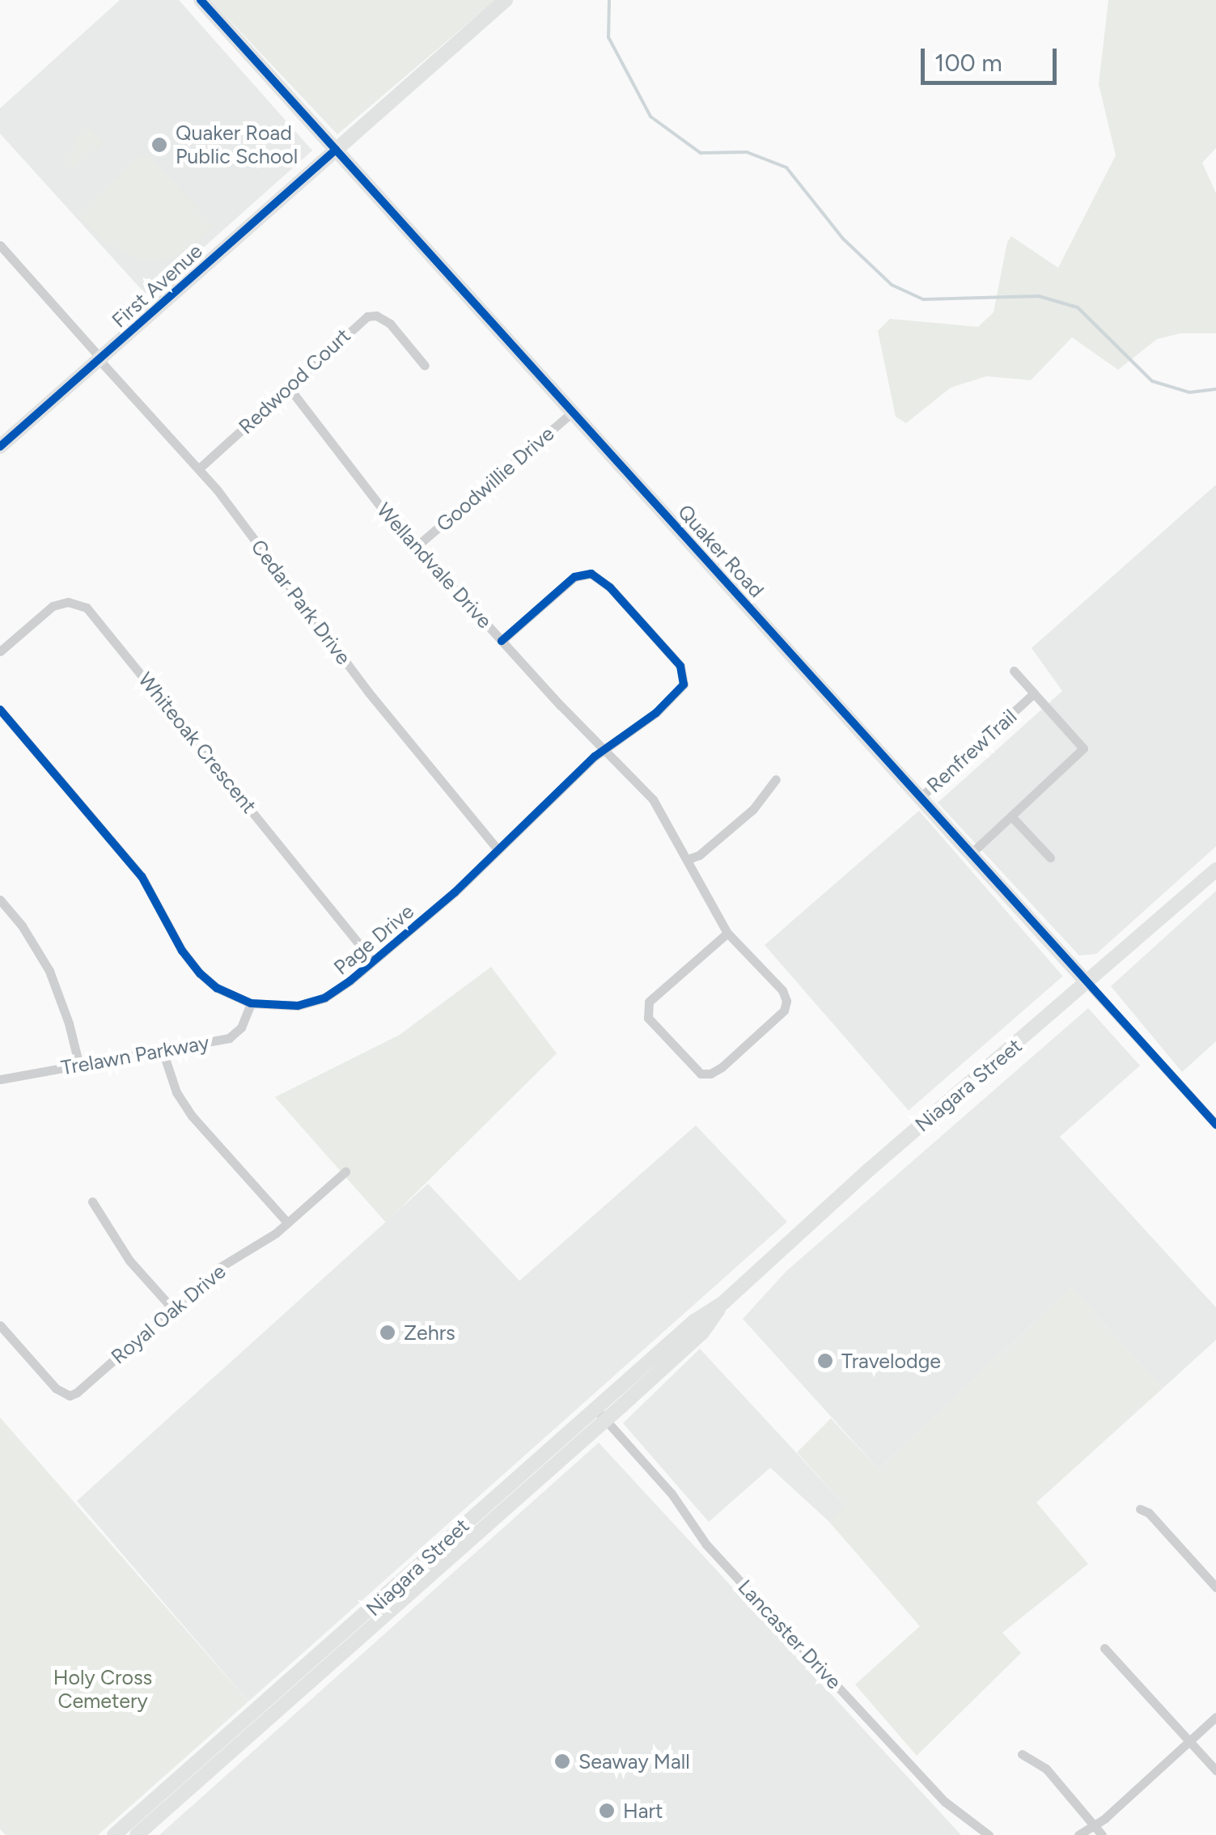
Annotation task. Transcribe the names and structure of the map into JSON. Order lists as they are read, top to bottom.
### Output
{
  "streets": {
    "main road": ["First Avenue", "Quaker Road", "Niagara Street"],
    "street": [
      "Redwood Court",
      "Goodwillie Drive",
      "Wellandvale Drive",
      "Cedar Park Drive",
      "Whiteoak Crescent",
      "RenfrewTrail",
      "Page Drive",
      "Trelawn Parkway",
      "Royal Oak Drive",
      "Lancaster Drive"
    ]
  },
  "crossings": [
    ["First Avenue", "Quaker Road"],
    ["First Avenue", "Cedar Park Drive"],
    ["Redwood Court", "Wellandvale Drive"],
    ["Redwood Court", "Cedar Park Drive"],
    ["Goodwillie Drive", "Quaker Road"],
    ["Goodwillie Drive", "Wellandvale Drive"],
    ["Quaker Road", "RenfrewTrail"],
    ["Quaker Road", "Niagara Street"],
    ["Wellandvale Drive", "Page Drive"],
    ["Cedar Park Drive", "Page Drive"],
    ["Whiteoak Crescent", "Page Drive"],
    ["Page Drive", "Trelawn Parkway"],
    ["Niagara Street", "Lancaster Drive"]
  ],
  "parks": ["Holy Cross Cemetery"],
  "places": [
    "Quaker Road Public School",
    "Zehrs",
    "Travelodge",
    "Seaway Mall",
    "Hart"
  ],
  "scale_bar": "100 m"
}
